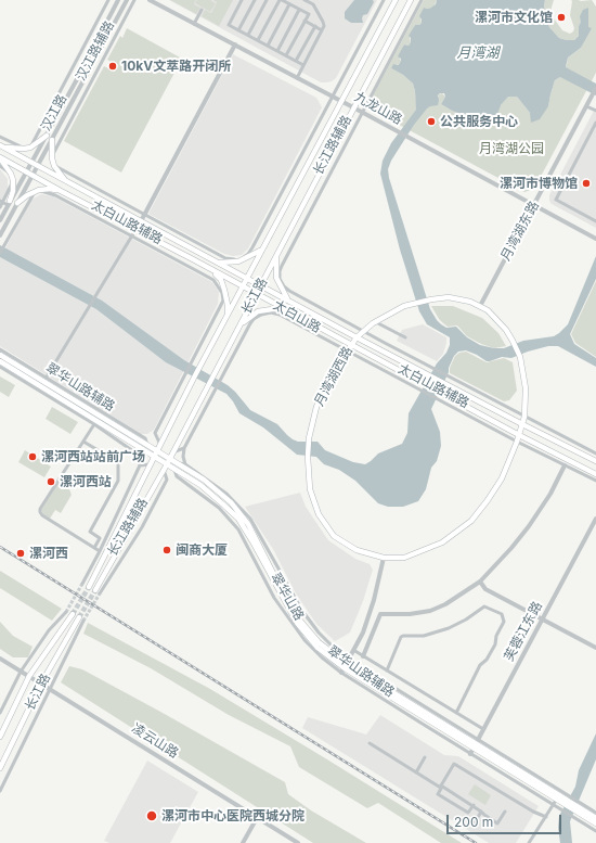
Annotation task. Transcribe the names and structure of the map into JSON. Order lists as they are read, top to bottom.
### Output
{
  "streets": {
    "main road": [
      "长江路",
      "太白山路",
      "月湾湖西路",
      "翠华山路"
    ],
    "street": [
      "汉江路辅路",
      "九龙山路",
      "汉江路",
      "长江路辅路",
      "太白山路辅路",
      "月湾湖东路",
      "翠华山路辅路",
      "芙蓉江东路",
      "凌云山路"
    ]
  },
  "crossings": [
    ["九龙山路", "长江路辅路"],
    ["九龙山路", "月湾湖东路"],
    ["九龙山路", "长江路"],
    ["汉江路", "太白山路"],
    ["长江路辅路", "太白山路辅路"],
    ["长江路辅路", "长江路"],
    ["太白山路辅路", "月湾湖西路"],
    ["长江路", "太白山路"],
    ["长江路", "翠华山路"],
    ["长江路", "凌云山路"],
    ["太白山路", "月湾湖西路"],
    ["翠华山路辅路", "翠华山路"],
    ["翠华山路辅路", "芙蓉江东路"],
    ["翠华山路", "芙蓉江东路"]
  ],
  "water": ["月湾湖"],
  "parks": ["月湾湖公园"],
  "places": [
    "漯河市文化馆",
    "10kV文萃路开闭所",
    "公共服务中心",
    "漯河市博物馆",
    "漯河西站站前广场",
    "漯河西站",
    "闽商大厦",
    "漯河西",
    "漯河市中心医院西城分院"
  ],
  "scale_bar": "200 m"
}
